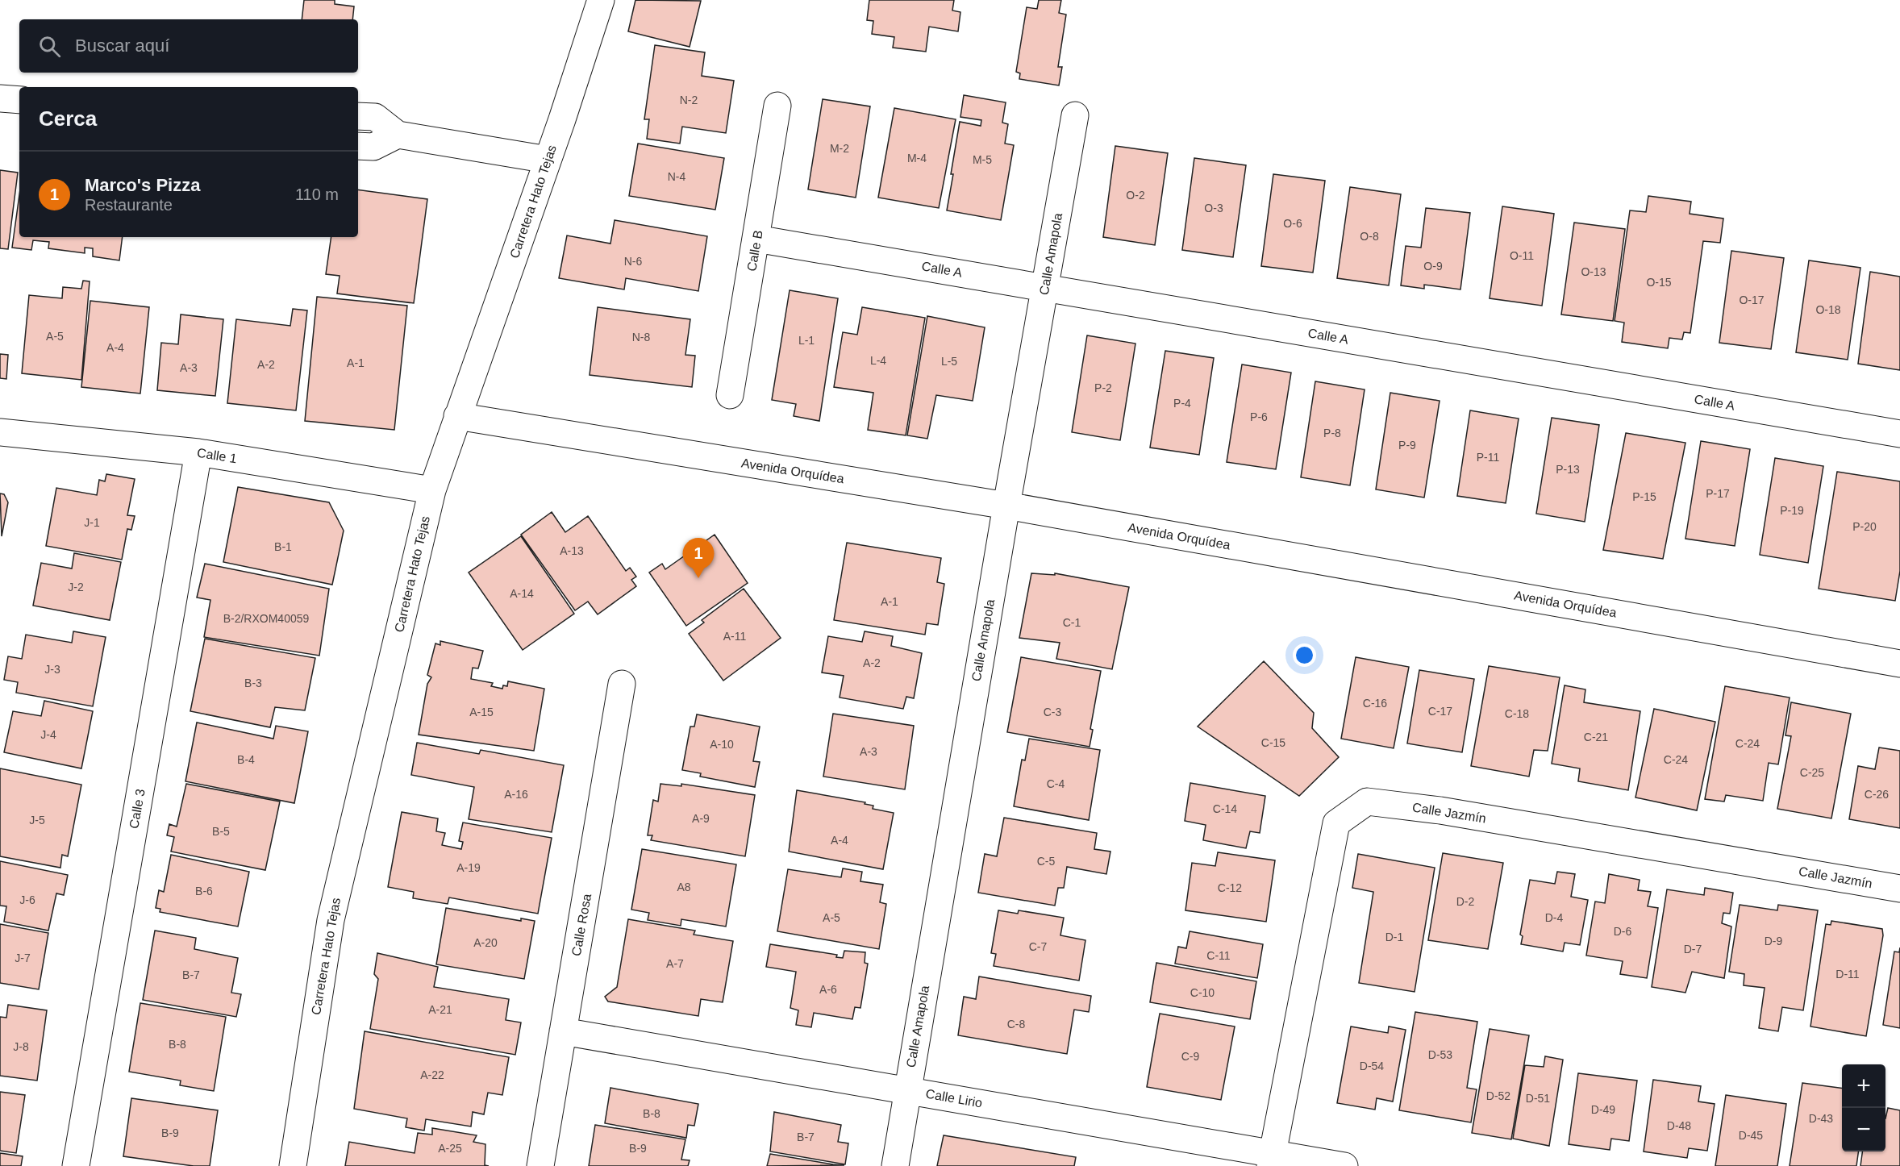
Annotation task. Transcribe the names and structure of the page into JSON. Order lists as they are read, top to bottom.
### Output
{
  "streets": {
    "street": [
      "Carretera Hato Tejas",
      "Calle B",
      "Calle Amapola",
      "Calle A",
      "Calle 1",
      "Avenida Orquídea",
      "Calle 3",
      "Calle Jazmín",
      "Calle Rosa",
      "Calle Lirio"
    ]
  },
  "crossings": [
    ["Carretera Hato Tejas", "Calle 1"],
    ["Carretera Hato Tejas", "Avenida Orquídea"],
    ["Calle B", "Calle A"],
    ["Calle Amapola", "Calle A"],
    ["Calle Amapola", "Avenida Orquídea"],
    ["Calle Amapola", "Calle Lirio"],
    ["Calle 1", "Calle 3"],
    ["Calle Jazmín", "Calle Lirio"],
    ["Calle Rosa", "Calle Lirio"]
  ],
  "house_numbers": [
    "N-2",
    "M-2",
    "M-4",
    "M-5",
    "N-4",
    "O-2",
    "O-3",
    "O-6",
    "O-8",
    "O-11",
    "N-6",
    "O-9",
    "O-13",
    "O-15",
    "O-17",
    "O-18",
    "A-5",
    "N-8",
    "L-1",
    "A-4",
    "L-4",
    "L-5",
    "A-1",
    "A-2",
    "A-3",
    "P-2",
    "P-4",
    "P-6",
    "P-8",
    "P-9",
    "P-11",
    "P-13",
    "P-17",
    "P-15",
    "P-19",
    "J-1",
    "P-20",
    "B-1",
    "A-13",
    "J-2",
    "A-14",
    "A-1",
    "B-2/RXOM40059",
    "C-1",
    "A-11",
    "A-2",
    "J-3",
    "B-3",
    "C-16",
    "C-17",
    "A-15",
    "C-3",
    "C-18",
    "J-4",
    "C-21",
    "C-15",
    "C-24",
    "A-10",
    "A-3",
    "B-4",
    "C-24",
    "C-25",
    "C-4",
    "A-16",
    "C-26",
    "C-14",
    "A-9",
    "J-5",
    "B-5",
    "A-4",
    "C-5",
    "A-19",
    "A8",
    "C-12",
    "B-6",
    "J-6",
    "D-2",
    "A-5",
    "D-4",
    "D-6",
    "D-1",
    "D-9",
    "A-20",
    "C-7",
    "D-7",
    "C-11",
    "J-7",
    "A-7",
    "D-11",
    "B-7",
    "A-6",
    "C-10",
    "A-21",
    "C-8",
    "B-8",
    "J-8",
    "D-53",
    "C-9",
    "D-54",
    "A-22",
    "D-52",
    "D-51",
    "D-49",
    "B-8",
    "D-43",
    "D-48",
    "B-9",
    "D-45",
    "B-7",
    "A-25",
    "B-9"
  ],
  "page": {
    "search": "Buscar aquí",
    "heading": "Cerca",
    "list": [
      {
        "mark": "1",
        "name": "Marco's Pizza",
        "note": "Restaurante",
        "value": "110 m"
      }
    ],
    "pins": "1",
    "map_buttons": ["+", "−"]
  }
}
